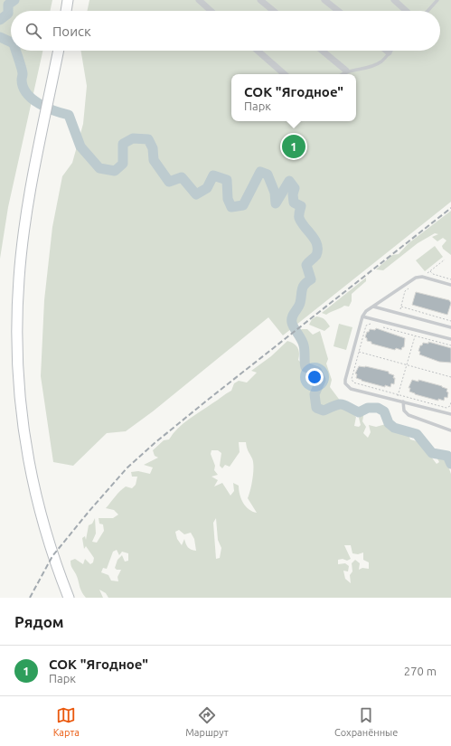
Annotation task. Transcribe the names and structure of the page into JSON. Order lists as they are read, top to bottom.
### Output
{
  "page": {
    "search": "Поиск",
    "popup": ["СОК \"Ягодное\"", "Парк"],
    "pins": "1",
    "heading": "Рядом",
    "list": [
      {
        "mark": "1",
        "name": "СОК \"Ягодное\"",
        "note": "Парк",
        "value": "270 m"
      }
    ],
    "nav": ["Карта", "Маршрут", "Сохранённые"]
  }
}
